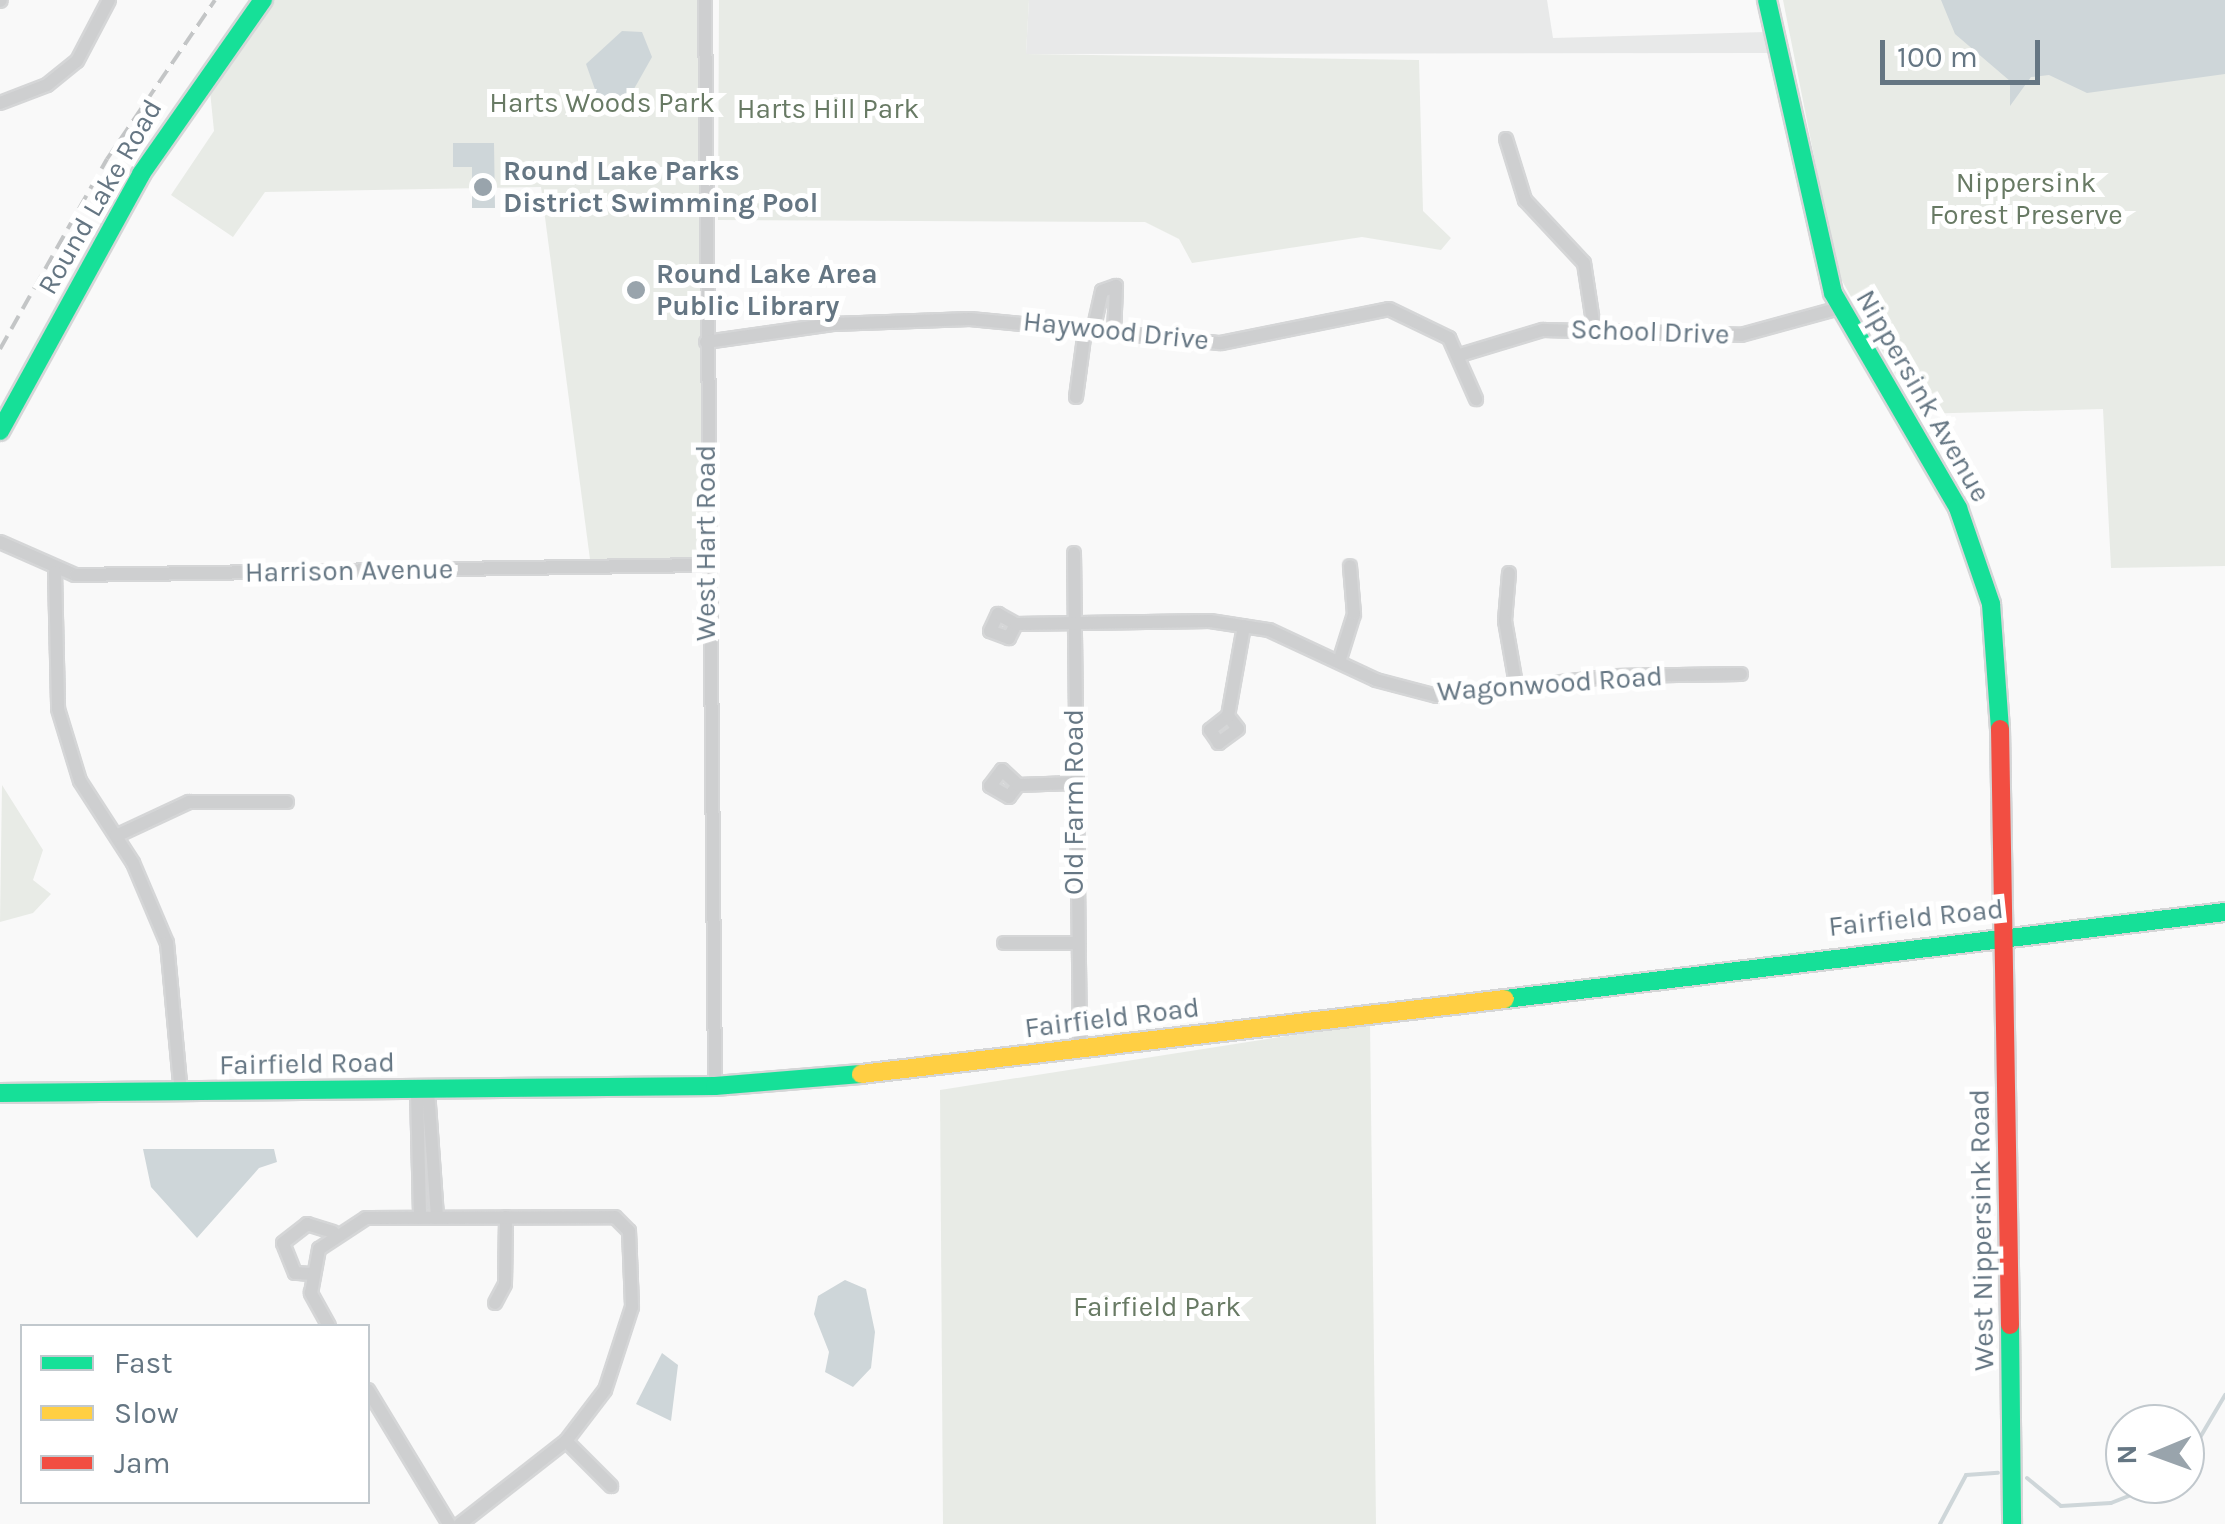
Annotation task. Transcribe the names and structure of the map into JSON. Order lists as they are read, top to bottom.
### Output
{
  "streets": {
    "street": [
      "Round Lake Road",
      "Haywood Drive",
      "School Drive",
      "Nippersink Avenue",
      "West Hart Road",
      "Harrison Avenue",
      "Wagonwood Road",
      "Old Farm Road",
      "Fairfield Road",
      "West Nippersink Road"
    ]
  },
  "crossings": [
    ["Haywood Drive", "School Drive"],
    ["Haywood Drive", "West Hart Road"],
    ["School Drive", "Nippersink Avenue"],
    ["Nippersink Avenue", "Fairfield Road"],
    ["Nippersink Avenue", "West Nippersink Road"],
    ["West Hart Road", "Harrison Avenue"],
    ["West Hart Road", "Fairfield Road"],
    ["Wagonwood Road", "Old Farm Road"],
    ["Old Farm Road", "Fairfield Road"],
    ["Fairfield Road", "West Nippersink Road"]
  ],
  "parks": [
    "Harts Woods Park",
    "Harts Hill Park",
    "Nippersink Forest Preserve",
    "Fairfield Park"
  ],
  "places": ["Round Lake Parks District Swimming Pool", "Round Lake Area Public Library"],
  "legend": ["Fast", "Slow", "Jam"],
  "scale_bar": "100 m",
  "north": "left"
}
